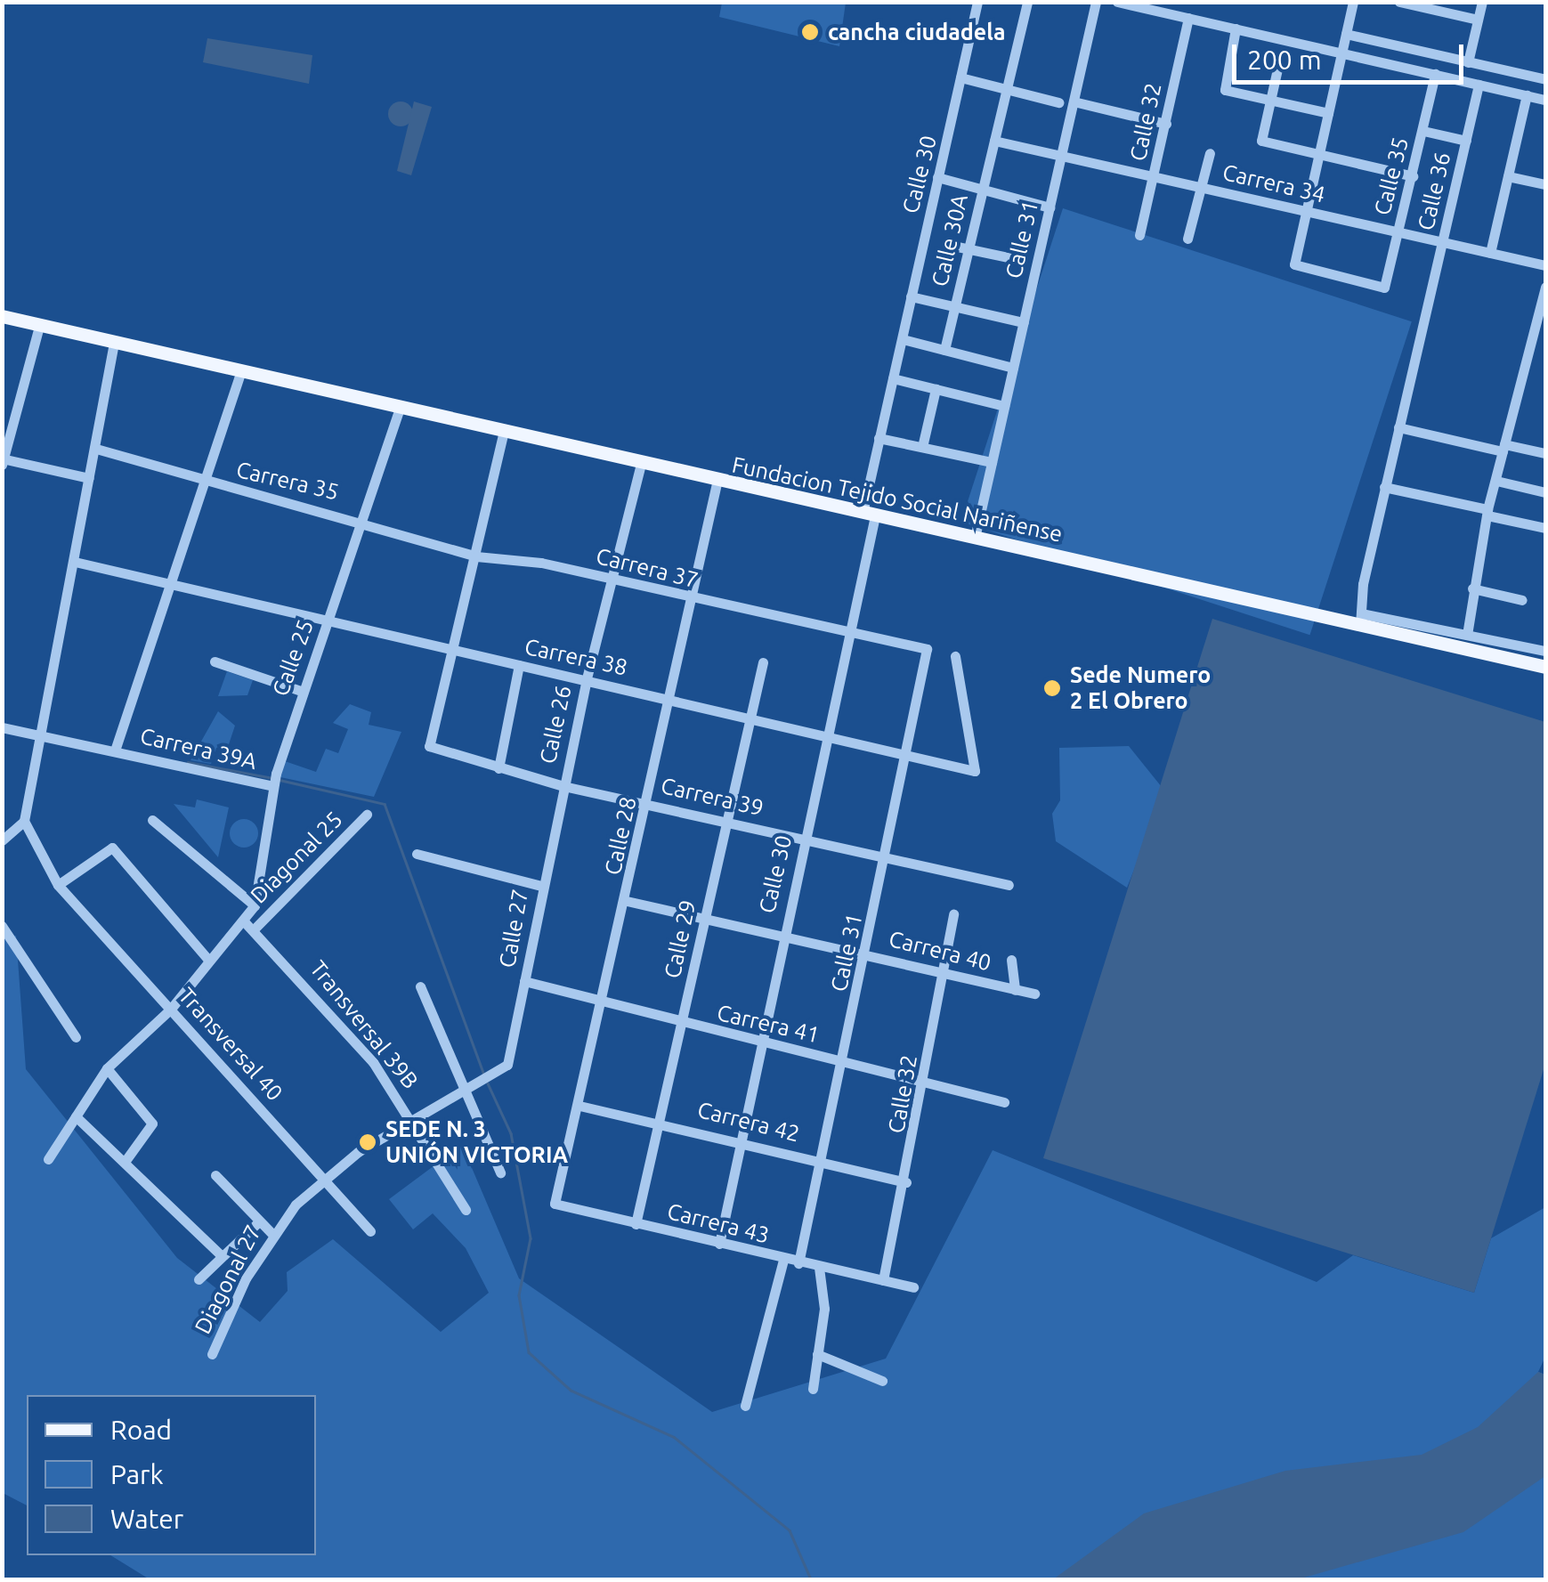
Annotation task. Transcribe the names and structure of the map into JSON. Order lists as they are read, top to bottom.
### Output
{
  "streets": {
    "main road": ["Fundacion Tejido Social Nariñense"],
    "street": [
      "Calle 32",
      "Calle 30",
      "Calle 35",
      "Carrera 34",
      "Calle 36",
      "Calle 31",
      "Calle 30A",
      "Carrera 35",
      "Carrera 37",
      "Carrera 38",
      "Calle 25",
      "Calle 26",
      "Carrera 39A",
      "Carrera 39",
      "Calle 28",
      "Diagonal 25",
      "Calle 27",
      "Calle 29",
      "Carrera 40",
      "Carrera 41",
      "Transversal 39B",
      "Transversal 40",
      "Carrera 42",
      "Carrera 43",
      "Diagonal 27"
    ]
  },
  "crossings": [
    ["Calle 32", "Carrera 34"],
    ["Calle 32", "Carrera 40"],
    ["Calle 32", "Carrera 41"],
    ["Calle 32", "Carrera 42"],
    ["Calle 32", "Carrera 43"],
    ["Calle 30", "Fundacion Tejido Social Nariñense"],
    ["Calle 30", "Carrera 37"],
    ["Calle 30", "Carrera 38"],
    ["Calle 30", "Carrera 39"],
    ["Calle 30", "Carrera 40"],
    ["Calle 30", "Carrera 41"],
    ["Calle 30", "Carrera 42"],
    ["Calle 30", "Carrera 43"],
    ["Calle 35", "Carrera 34"],
    ["Carrera 34", "Calle 36"],
    ["Carrera 34", "Calle 31"],
    ["Carrera 34", "Calle 30A"],
    ["Calle 36", "Fundacion Tejido Social Nariñense"],
    ["Calle 31", "Fundacion Tejido Social Nariñense"],
    ["Calle 31", "Carrera 37"],
    ["Calle 31", "Carrera 38"],
    ["Calle 31", "Carrera 39"],
    ["Calle 31", "Carrera 40"],
    ["Calle 31", "Carrera 41"],
    ["Calle 31", "Carrera 42"],
    ["Calle 31", "Carrera 43"],
    ["Carrera 35", "Carrera 37"],
    ["Carrera 35", "Calle 25"],
    ["Fundacion Tejido Social Nariñense", "Calle 25"],
    ["Fundacion Tejido Social Nariñense", "Calle 26"],
    ["Fundacion Tejido Social Nariñense", "Calle 28"],
    ["Carrera 37", "Calle 25"],
    ["Carrera 37", "Calle 26"],
    ["Carrera 37", "Calle 28"],
    ["Carrera 38", "Calle 25"],
    ["Carrera 38", "Calle 26"],
    ["Carrera 38", "Carrera 39"],
    ["Carrera 38", "Calle 28"],
    ["Carrera 38", "Calle 29"],
    ["Calle 25", "Carrera 39A"],
    ["Calle 25", "Diagonal 25"],
    ["Calle 25", "Transversal 39B"],
    ["Calle 26", "Carrera 39"],
    ["Calle 26", "Calle 27"],
    ["Carrera 39", "Calle 28"],
    ["Carrera 39", "Calle 27"],
    ["Carrera 39", "Calle 29"],
    ["Calle 28", "Carrera 40"],
    ["Calle 28", "Carrera 41"],
    ["Calle 28", "Carrera 42"],
    ["Calle 28", "Carrera 43"],
    ["Diagonal 25", "Transversal 39B"],
    ["Diagonal 25", "Transversal 40"],
    ["Calle 27", "Carrera 41"],
    ["Calle 27", "Diagonal 27"],
    ["Calle 29", "Carrera 40"],
    ["Calle 29", "Carrera 41"],
    ["Calle 29", "Carrera 42"],
    ["Calle 29", "Carrera 43"],
    ["Transversal 39B", "Diagonal 27"],
    ["Transversal 40", "Diagonal 27"]
  ],
  "places": ["cancha ciudadela", "Sede Numero 2 El Obrero", "SEDE N. 3 UNIÓN VICTORIA"],
  "legend": ["Road", "Park", "Water"],
  "scale_bar": "200 m"
}
